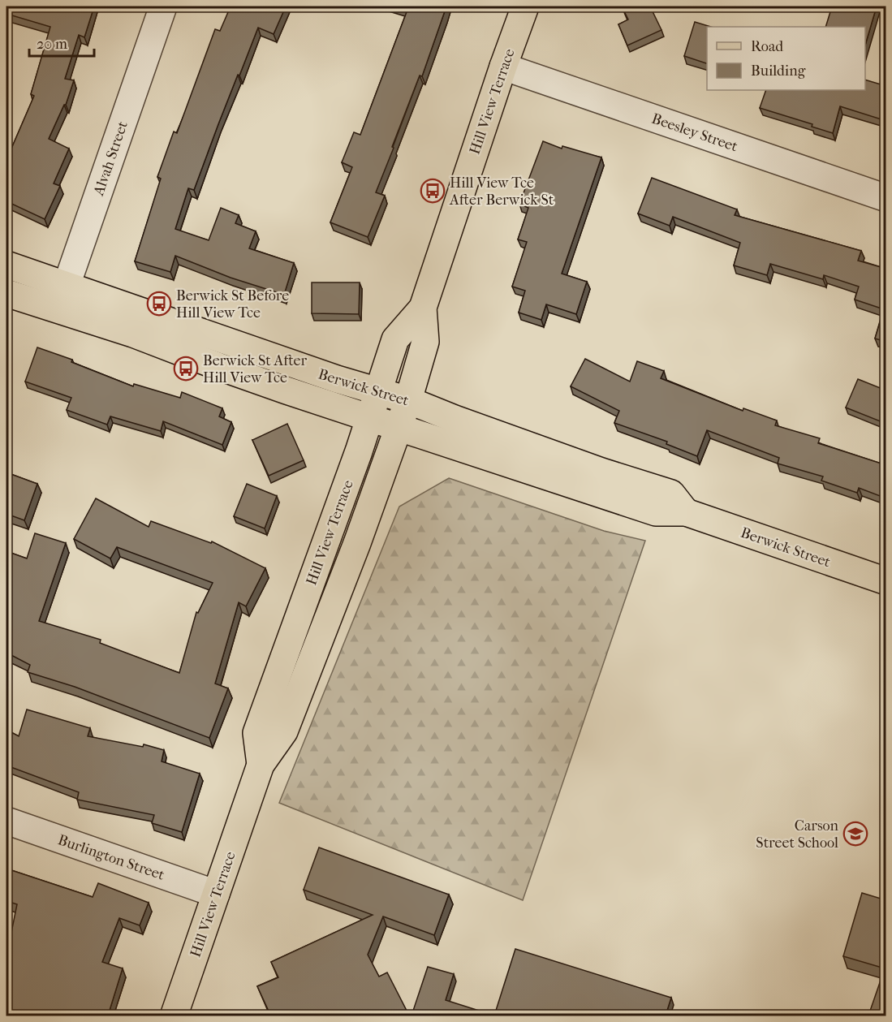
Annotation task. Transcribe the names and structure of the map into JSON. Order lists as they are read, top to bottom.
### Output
{
  "streets": {
    "main road": ["Hill View Terrace", "Berwick Street"],
    "street": ["Beesley Street", "Alvah Street", "Burlington Street"]
  },
  "crossings": [
    ["Hill View Terrace", "Beesley Street"],
    ["Hill View Terrace", "Berwick Street"],
    ["Hill View Terrace", "Burlington Street"],
    ["Alvah Street", "Berwick Street"]
  ],
  "places": {
    "bus stop": ["Hill View Tce After Berwick St", "Berwick St Before Hill View Tce", "Berwick St After Hill View Tce"],
    "school or university": ["Carson Street School"]
  },
  "legend": ["Road", "Building"],
  "scale_bar": "20 m"
}
